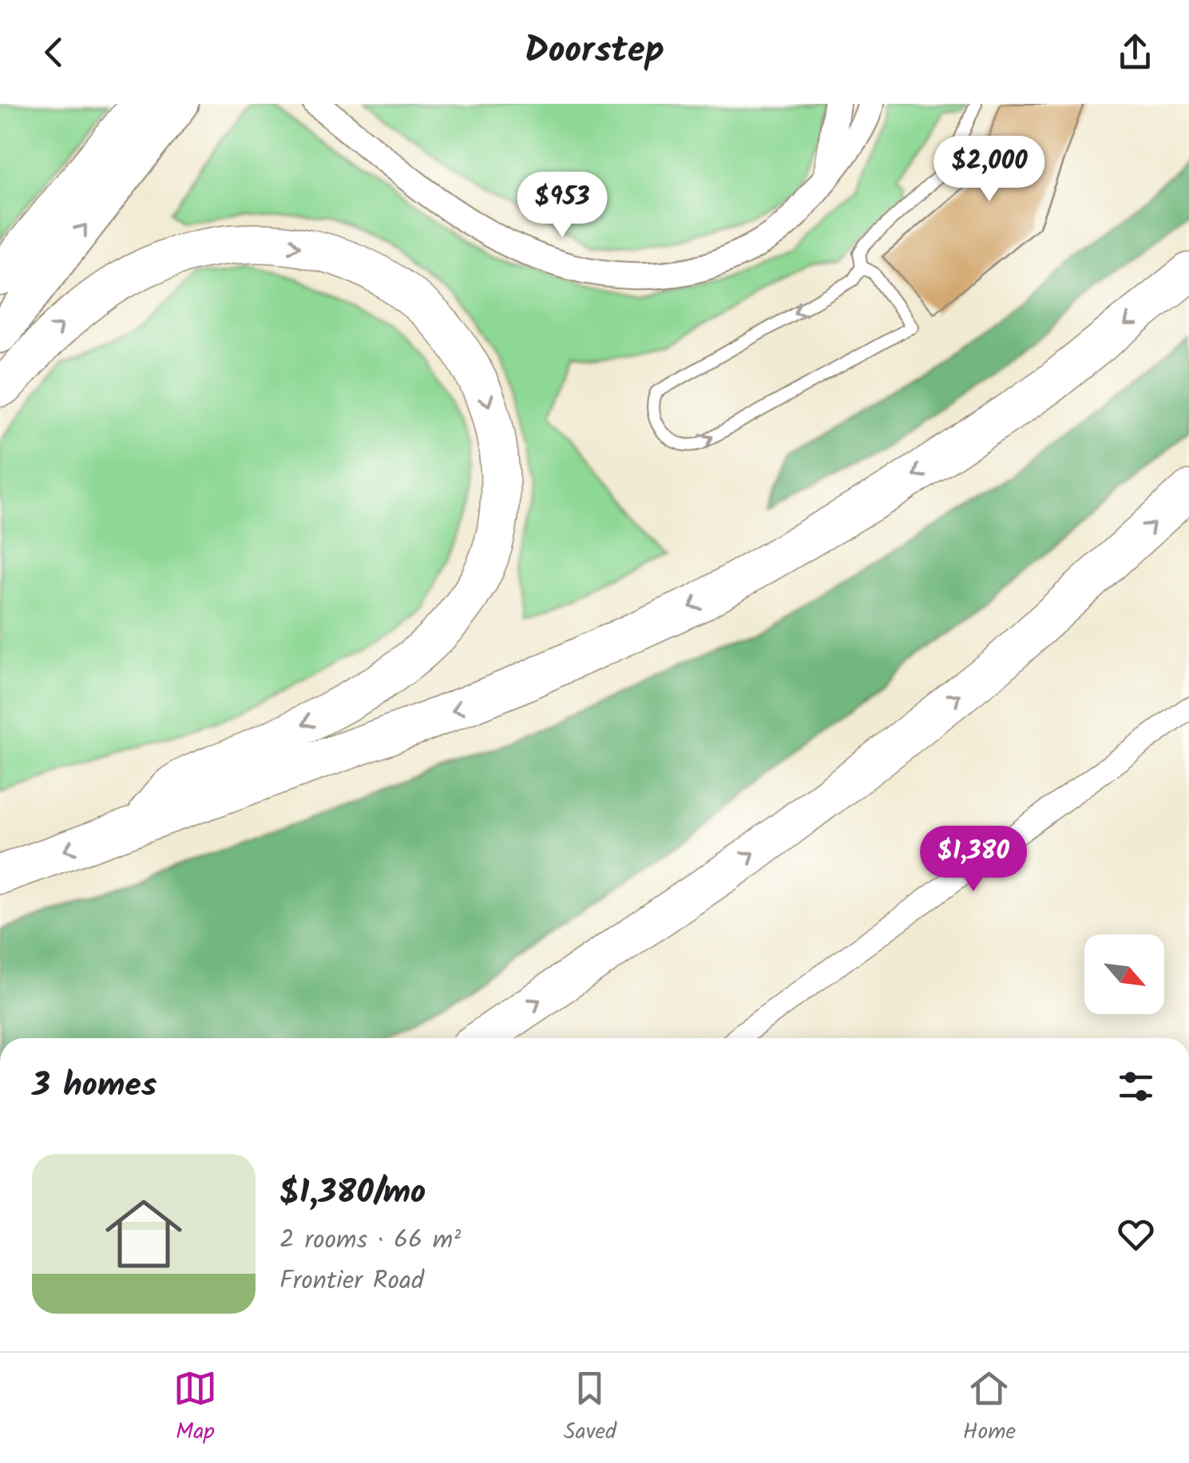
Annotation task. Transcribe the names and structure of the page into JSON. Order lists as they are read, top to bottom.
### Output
{
  "north": "bottom right",
  "page": {
    "header": "Doorstep",
    "price": ["$2,000", "$953", "$1,380"],
    "heading": "3 homes",
    "list": [
      {
        "name": "$1,380/mo",
        "note": "2 rooms · 66 m² · Frontier Road"
      }
    ],
    "tabs": ["Map", "Saved", "Home"]
  }
}
